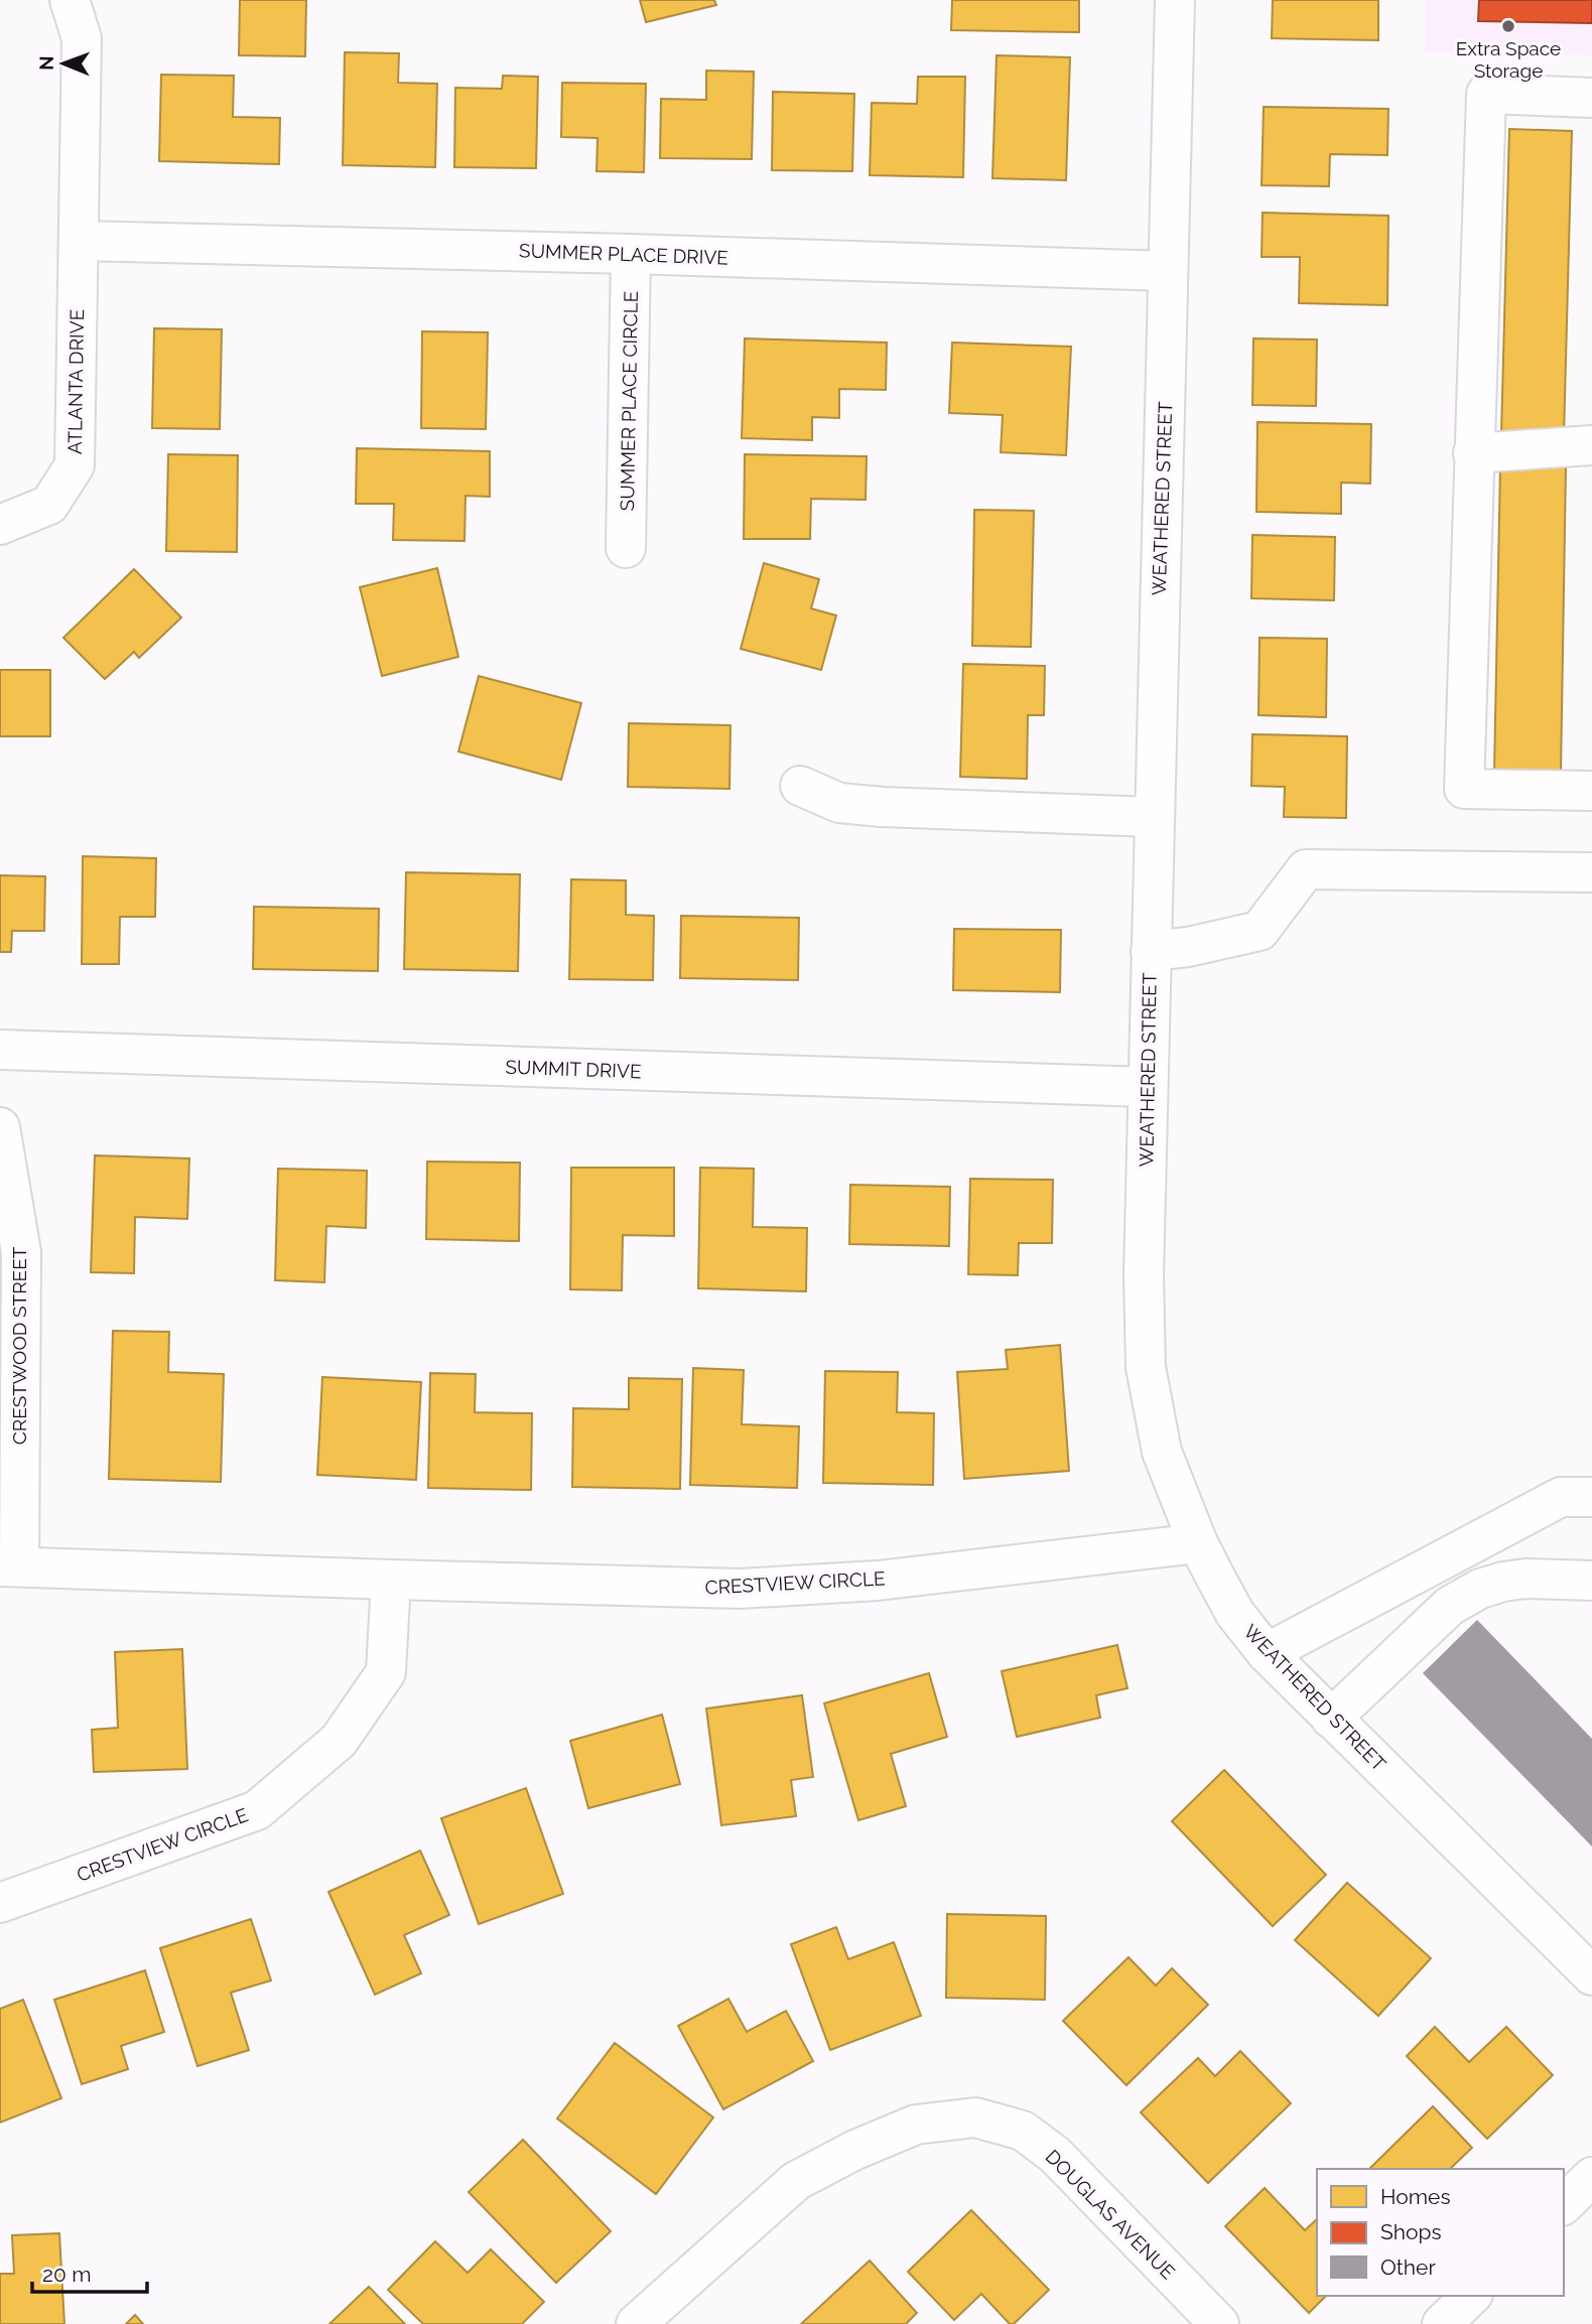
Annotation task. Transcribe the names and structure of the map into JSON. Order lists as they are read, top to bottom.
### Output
{
  "streets": {
    "street": [
      "SUMMER PLACE DRIVE",
      "ATLANTA DRIVE",
      "SUMMER PLACE CIRCLE",
      "WEATHERED STREET",
      "SUMMIT DRIVE",
      "CRESTWOOD STREET",
      "CRESTVIEW CIRCLE",
      "DOUGLAS AVENUE"
    ]
  },
  "crossings": [
    ["SUMMER PLACE DRIVE", "ATLANTA DRIVE"],
    ["SUMMER PLACE DRIVE", "SUMMER PLACE CIRCLE"],
    ["SUMMER PLACE DRIVE", "WEATHERED STREET"],
    ["WEATHERED STREET", "SUMMIT DRIVE"],
    ["WEATHERED STREET", "CRESTVIEW CIRCLE"],
    ["CRESTWOOD STREET", "CRESTVIEW CIRCLE"]
  ],
  "places": ["Extra Space Storage"],
  "legend": ["Homes", "Shops", "Other"],
  "scale_bar": "20 m",
  "north": "left"
}
